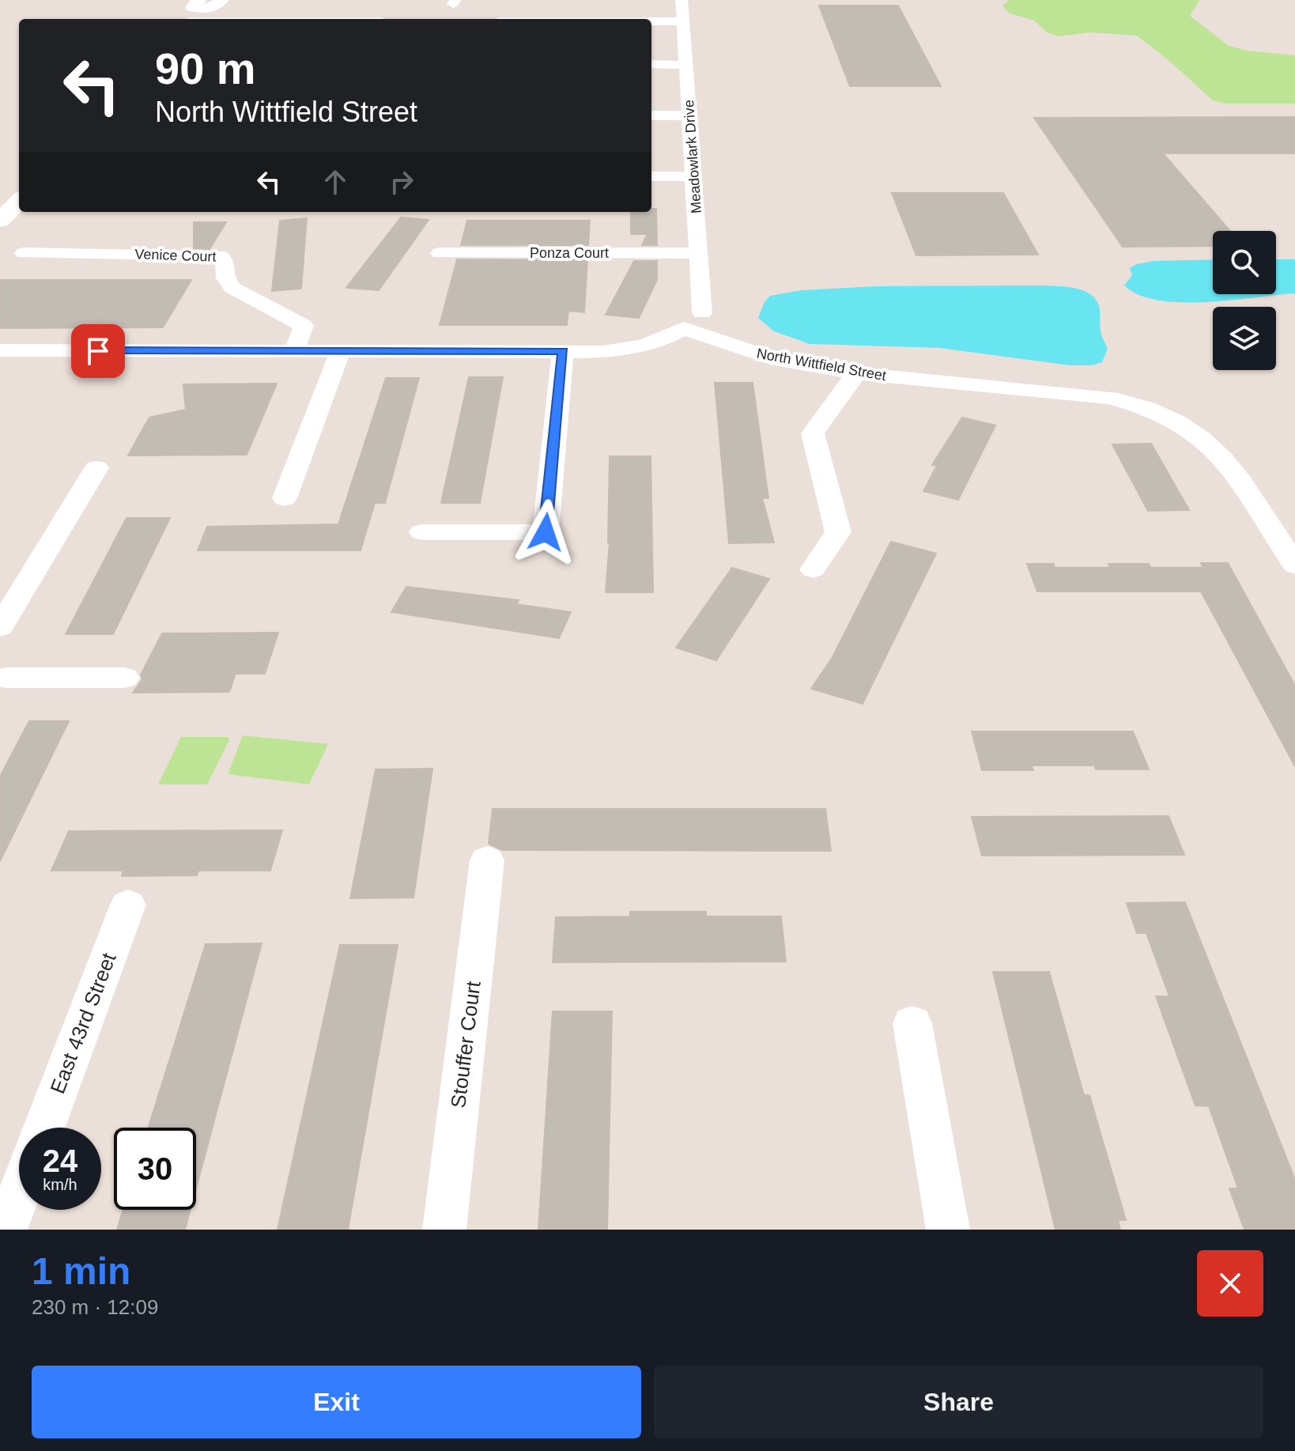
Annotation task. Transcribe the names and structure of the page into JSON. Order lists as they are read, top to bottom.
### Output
{
  "streets": {
    "street": [
      "Meadowlark Drive",
      "Ponza Court",
      "Venice Court",
      "North Wittfield Street",
      "East 43rd Street",
      "Stouffer Court"
    ]
  },
  "crossings": [
    ["Meadowlark Drive", "Ponza Court"],
    ["Venice Court", "North Wittfield Street"]
  ],
  "page": {
    "turn": ["90 m", "North Wittfield Street"],
    "speed": "24 km/h",
    "limit": "30",
    "heading": ["1 min", "230 m · 12:09"],
    "buttons": ["Exit", "Share"]
  }
}
